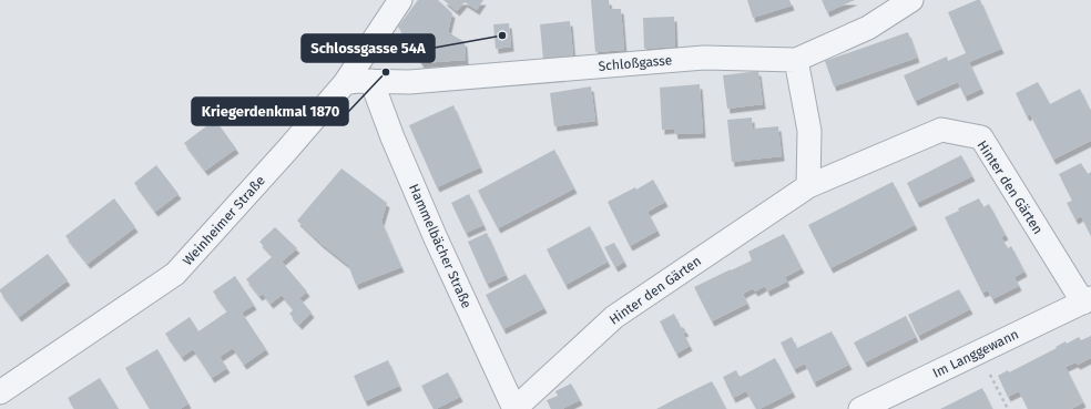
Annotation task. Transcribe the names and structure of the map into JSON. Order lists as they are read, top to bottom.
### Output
{
  "streets": {
    "street": [
      "Schloßgasse",
      "Hinter den Gärten",
      "Weinheimer Straße",
      "Hammelbächer Straße",
      "Im Langgewann"
    ]
  },
  "crossings": [
    ["Schloßgasse", "Weinheimer Straße"],
    ["Schloßgasse", "Hammelbächer Straße"],
    ["Hinter den Gärten", "Hammelbächer Straße"],
    ["Hinter den Gärten", "Im Langgewann"]
  ],
  "places": ["Schlossgasse 54A", "Kriegerdenkmal 1870"]
}
